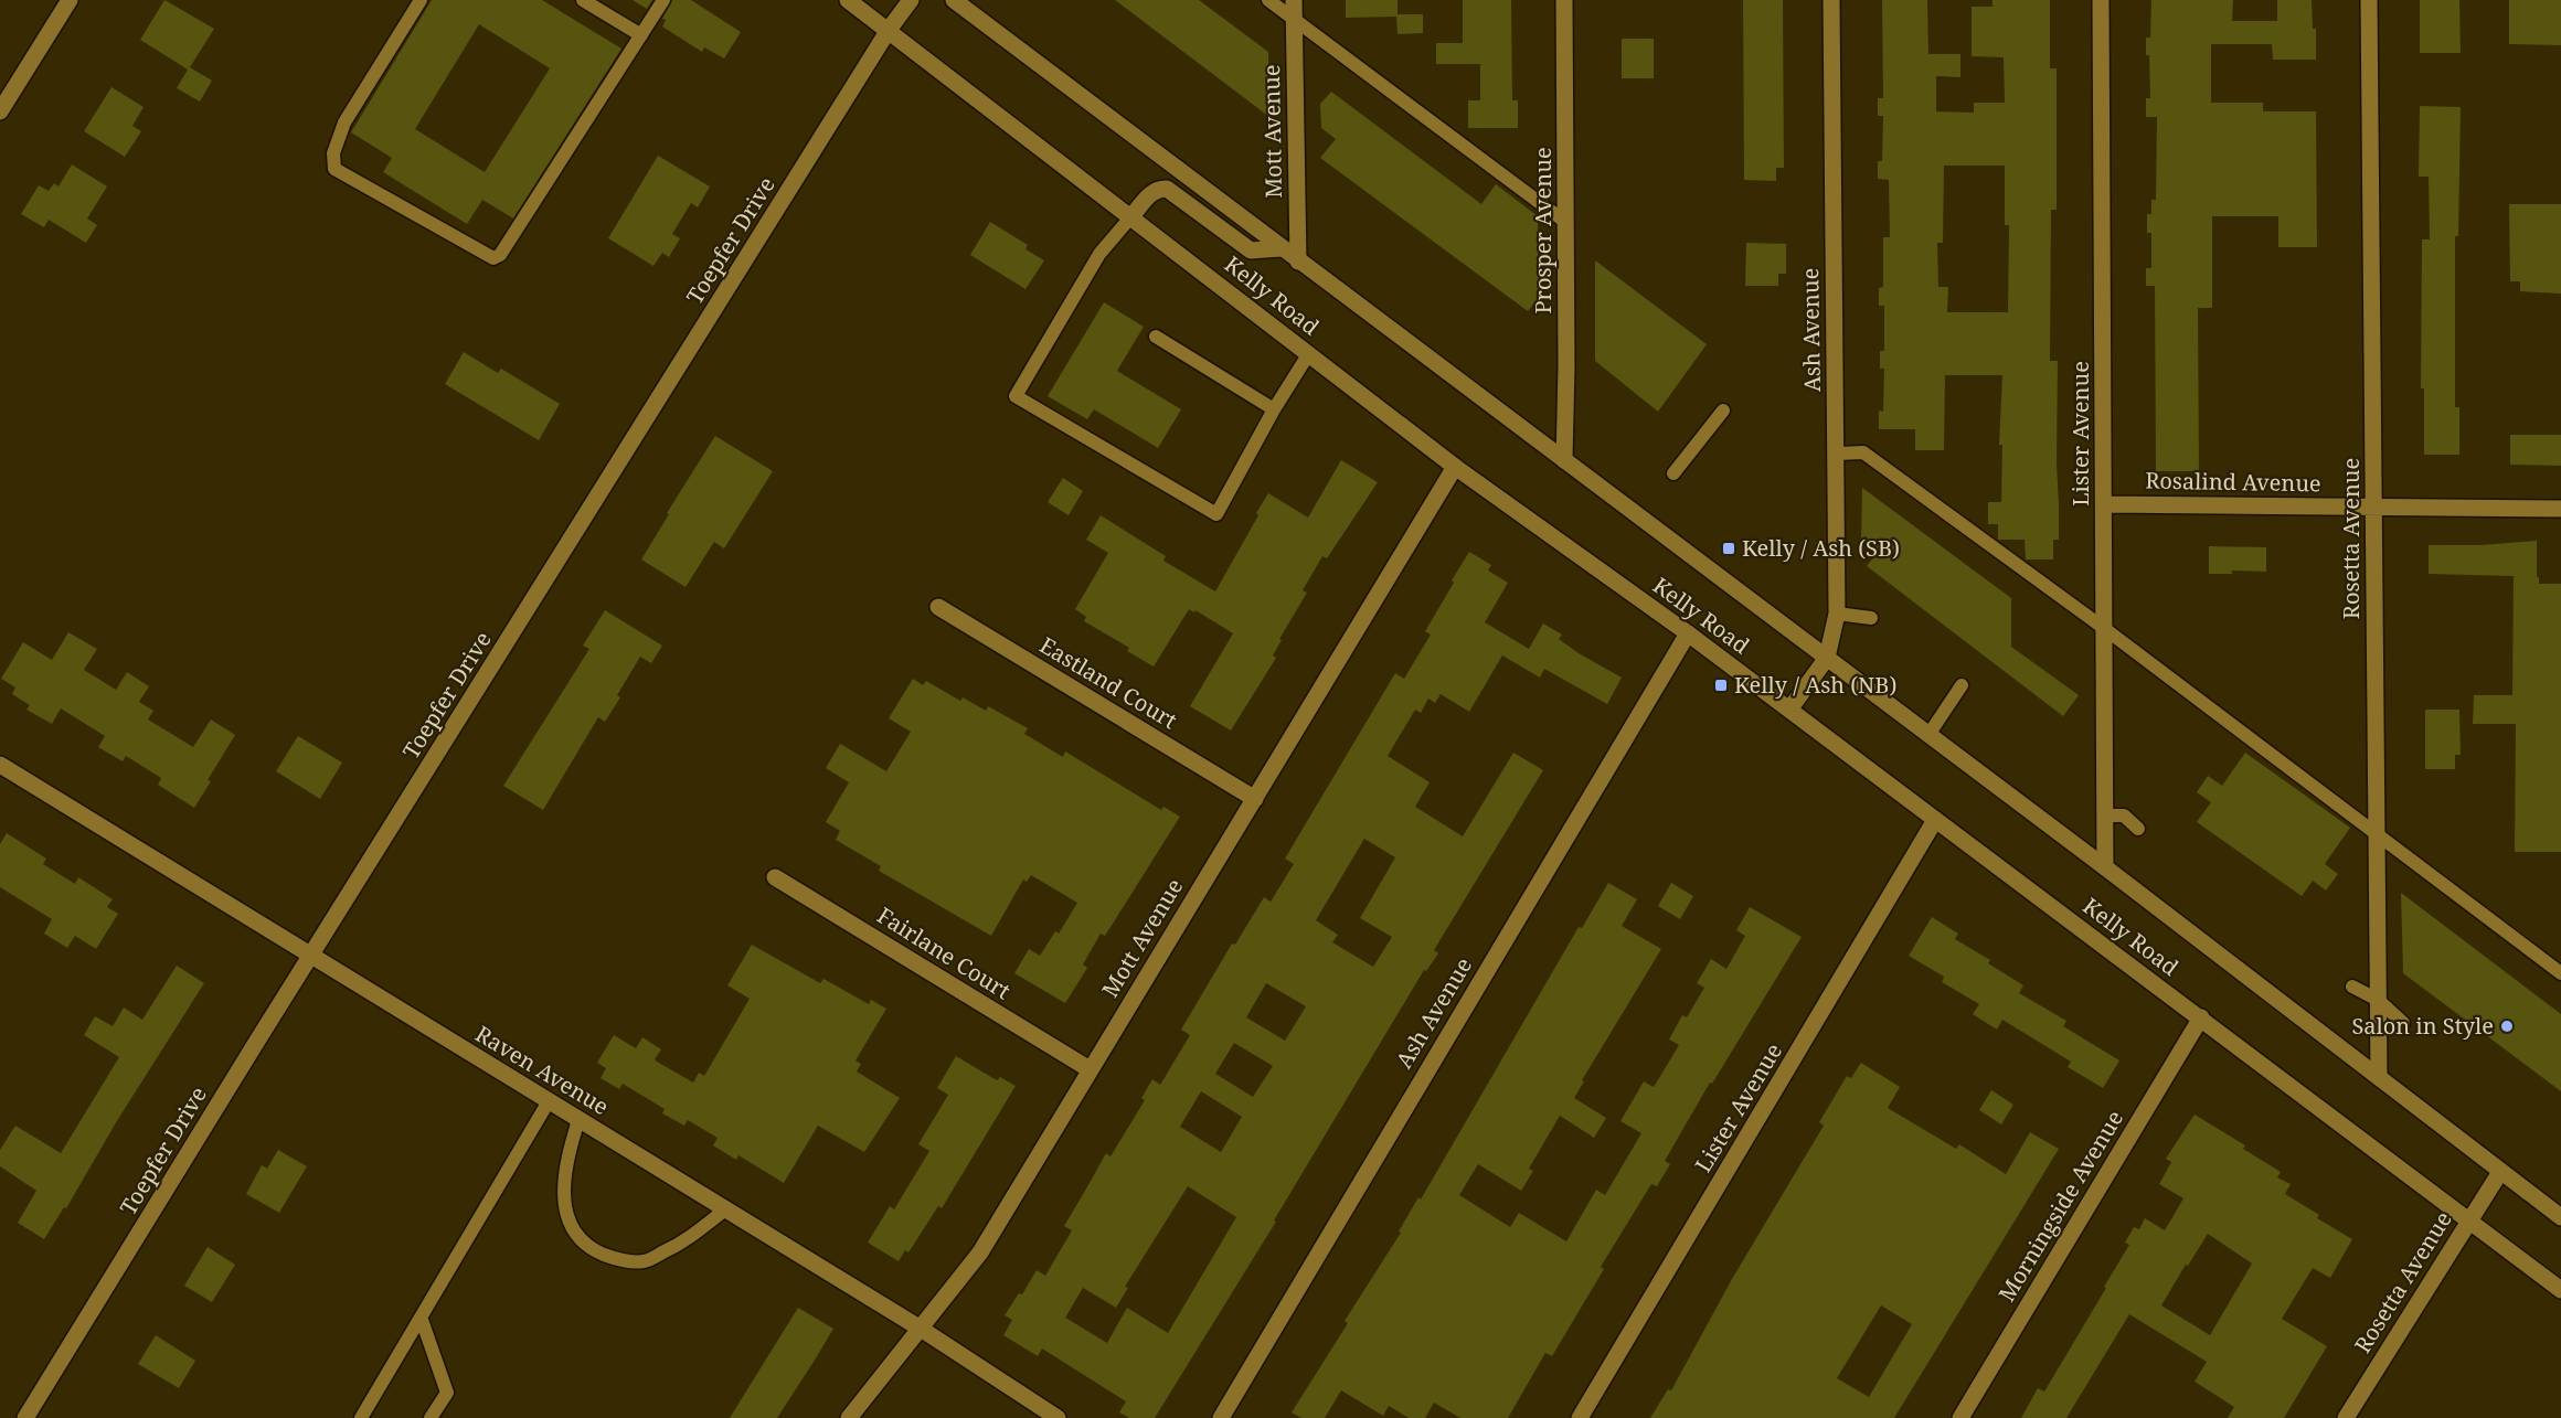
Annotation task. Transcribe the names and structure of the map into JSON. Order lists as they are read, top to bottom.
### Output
{
  "streets": {
    "street": [
      "Mott Avenue",
      "Prosper Avenue",
      "Toepfer Drive",
      "Kelly Road",
      "Ash Avenue",
      "Lister Avenue",
      "Rosalind Avenue",
      "Rosetta Avenue",
      "Eastland Court",
      "Fairlane Court",
      "Raven Avenue",
      "Morningside Avenue"
    ]
  },
  "crossings": [
    ["Mott Avenue", "Kelly Road"],
    ["Mott Avenue", "Eastland Court"],
    ["Mott Avenue", "Fairlane Court"],
    ["Mott Avenue", "Raven Avenue"],
    ["Prosper Avenue", "Kelly Road"],
    ["Toepfer Drive", "Kelly Road"],
    ["Toepfer Drive", "Raven Avenue"],
    ["Kelly Road", "Ash Avenue"],
    ["Kelly Road", "Lister Avenue"],
    ["Kelly Road", "Rosetta Avenue"],
    ["Kelly Road", "Morningside Avenue"],
    ["Lister Avenue", "Rosalind Avenue"],
    ["Rosalind Avenue", "Rosetta Avenue"]
  ],
  "places": {
    "transit": ["Kelly / Ash (SB)", "Kelly / Ash (NB)"],
    "other": ["Salon in Style"]
  }
}
